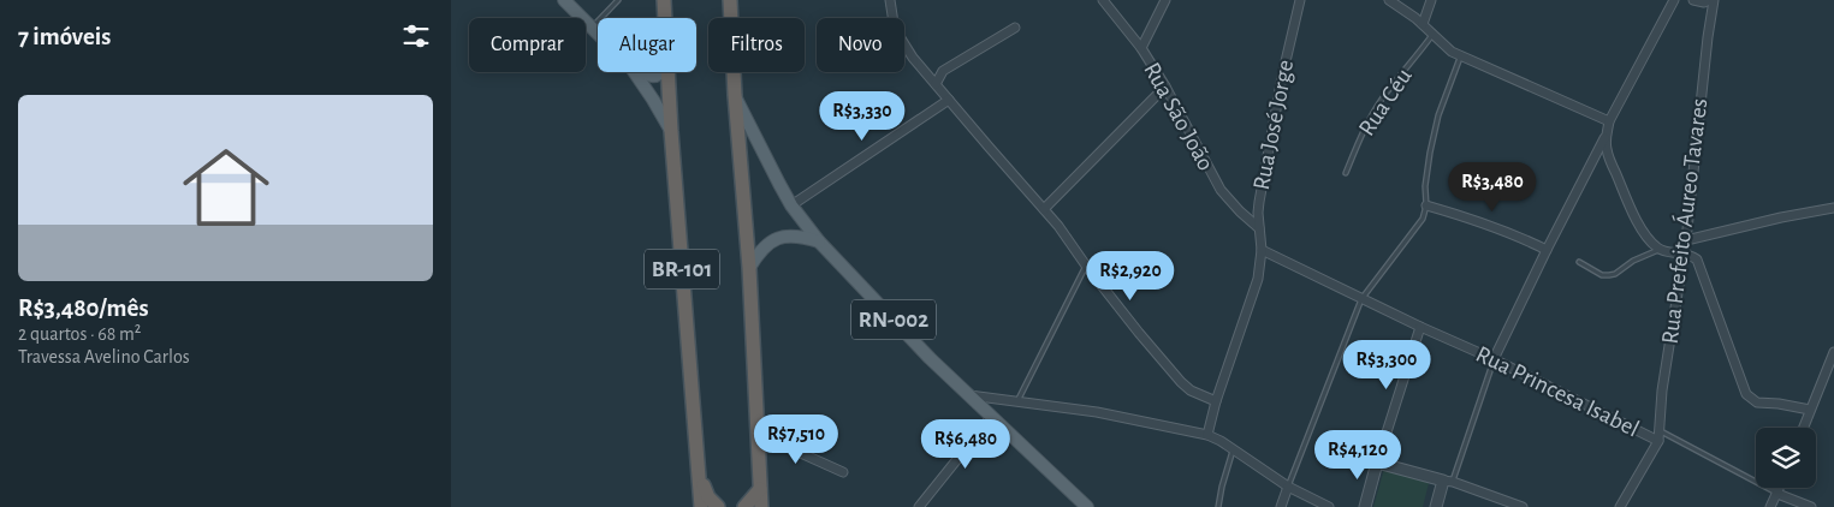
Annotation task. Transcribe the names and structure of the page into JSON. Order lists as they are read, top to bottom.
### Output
{
  "streets": {
    "highway": ["BR-101"],
    "main road": ["RN-002"],
    "street": [
      "Rua São João",
      "Rua José Jorge",
      "Rua Prefeito Áureo Tavares",
      "Rua Princesa Isabel"
    ],
    "lane": ["Rua Céu"]
  },
  "crossings": [
    ["Rua São João", "Rua José Jorge"],
    ["Rua José Jorge", "Rua Princesa Isabel"],
    ["Rua Prefeito Áureo Tavares", "Rua Princesa Isabel"],
    ["BR-101", "RN-002"]
  ],
  "page": {
    "heading": "7 imóveis",
    "chip": [
      "Comprar",
      "Alugar",
      "Filtros",
      "Novo"
    ],
    "list": [
      {
        "name": "R$3,480/mês",
        "note": "2 quartos · 68 m² · Travessa Avelino Carlos"
      }
    ],
    "price": [
      "R$3,330",
      "R$3,480",
      "R$2,920",
      "R$3,300",
      "R$7,510",
      "R$6,480",
      "R$4,120"
    ]
  }
}
